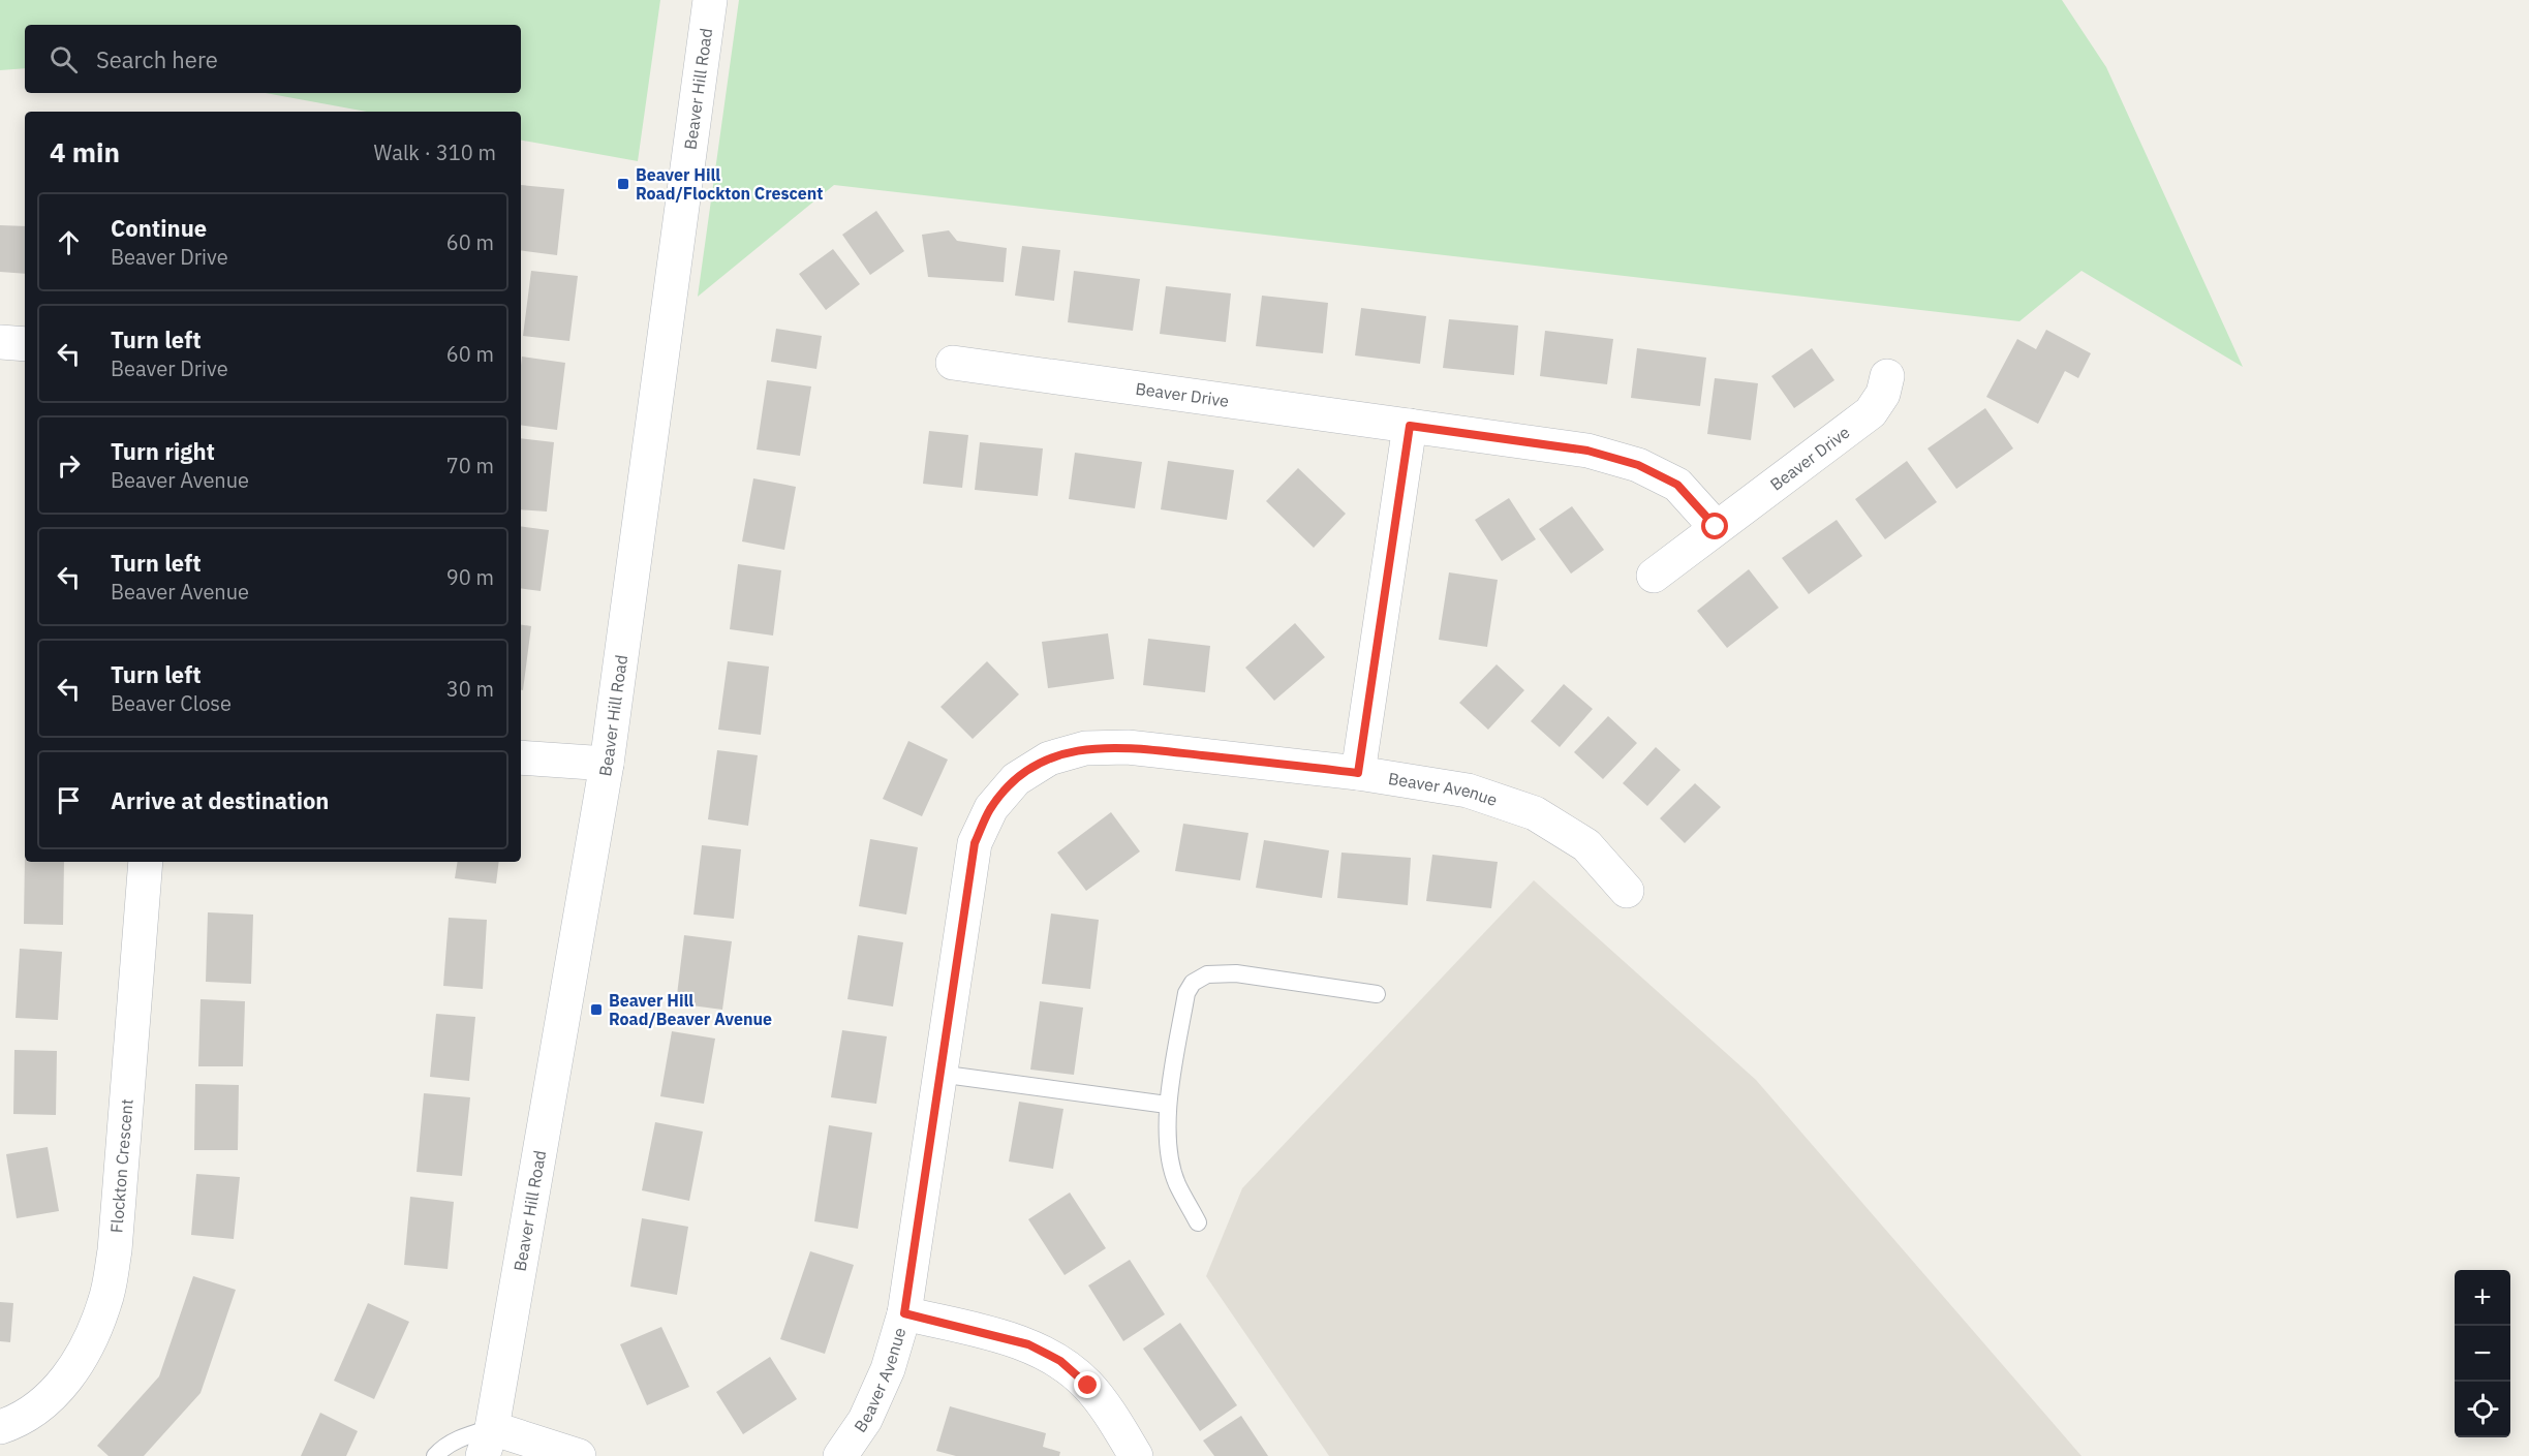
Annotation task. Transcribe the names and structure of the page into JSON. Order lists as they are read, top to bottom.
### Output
{
  "streets": {
    "street": [
      "Beaver Hill Road",
      "Beaver Drive",
      "Beaver Avenue",
      "Flockton Crescent"
    ]
  },
  "places": {
    "transit": ["Beaver Hill Road/Flockton Crescent", "Beaver Hill Road/Beaver Avenue"]
  },
  "page": {
    "search": "Search here",
    "heading": ["4 min", "Walk · 310 m"],
    "list": [
      ["Continue", "Beaver Drive", "60 m"],
      ["Turn left", "Beaver Drive", "60 m"],
      ["Turn right", "Beaver Avenue", "70 m"],
      ["Turn left", "Beaver Avenue", "90 m"],
      ["Turn left", "Beaver Close", "30 m"],
      "Arrive at destination"
    ],
    "map_buttons": ["+", "−"]
  }
}
